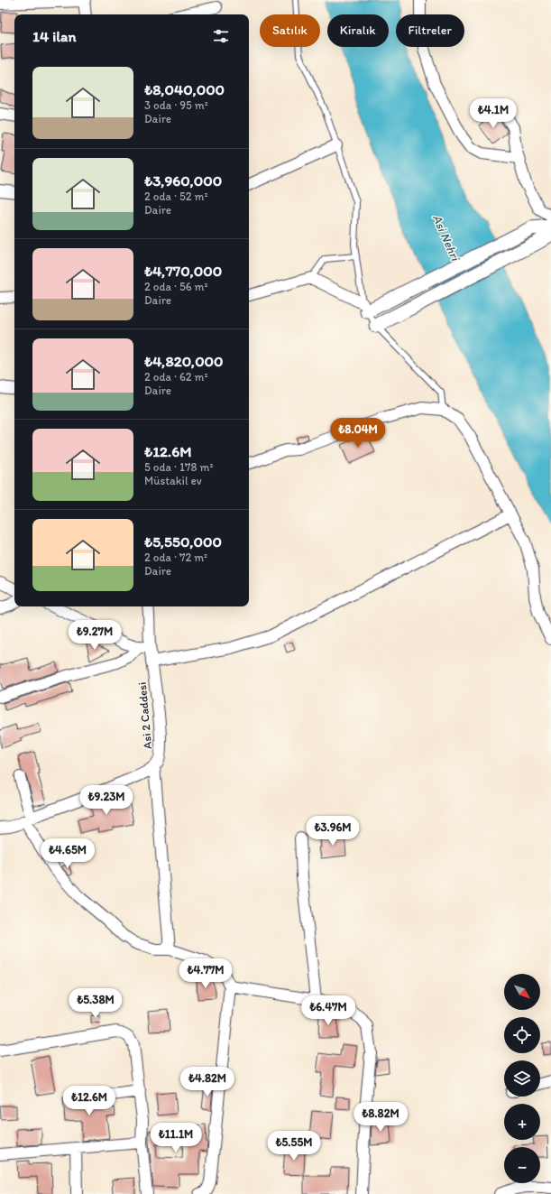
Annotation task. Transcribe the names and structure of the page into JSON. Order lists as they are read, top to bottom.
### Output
{
  "streets": {
    "street": ["Asi 2 Caddesi"]
  },
  "water": ["Asi Nehri"],
  "north": "bottom right",
  "page": {
    "chip": ["Satılık", "Kiralık", "Filtreler"],
    "heading": "14 ilan",
    "list": [
      {
        "name": "₺8,040,000",
        "note": "3 oda · 95 m² · Daire"
      },
      {
        "name": "₺3,960,000",
        "note": "2 oda · 52 m² · Daire"
      },
      {
        "name": "₺4,770,000",
        "note": "2 oda · 56 m² · Daire"
      },
      {
        "name": "₺4,820,000",
        "note": "2 oda · 62 m² · Daire"
      },
      {
        "name": "₺12.6M",
        "note": "5 oda · 178 m² · Müstakil ev"
      },
      {
        "name": "₺5,550,000",
        "note": "2 oda · 72 m² · Daire"
      }
    ],
    "price": [
      "₺4.1M",
      "₺8.04M",
      "₺9.27M",
      "₺9.23M",
      "₺3.96M",
      "₺4.65M",
      "₺4.77M",
      "₺5.38M",
      "₺6.47M",
      "₺4.82M",
      "₺12.6M",
      "₺8.82M",
      "₺11.1M",
      "₺5.55M"
    ],
    "map_buttons": ["+", "−"]
  }
}
